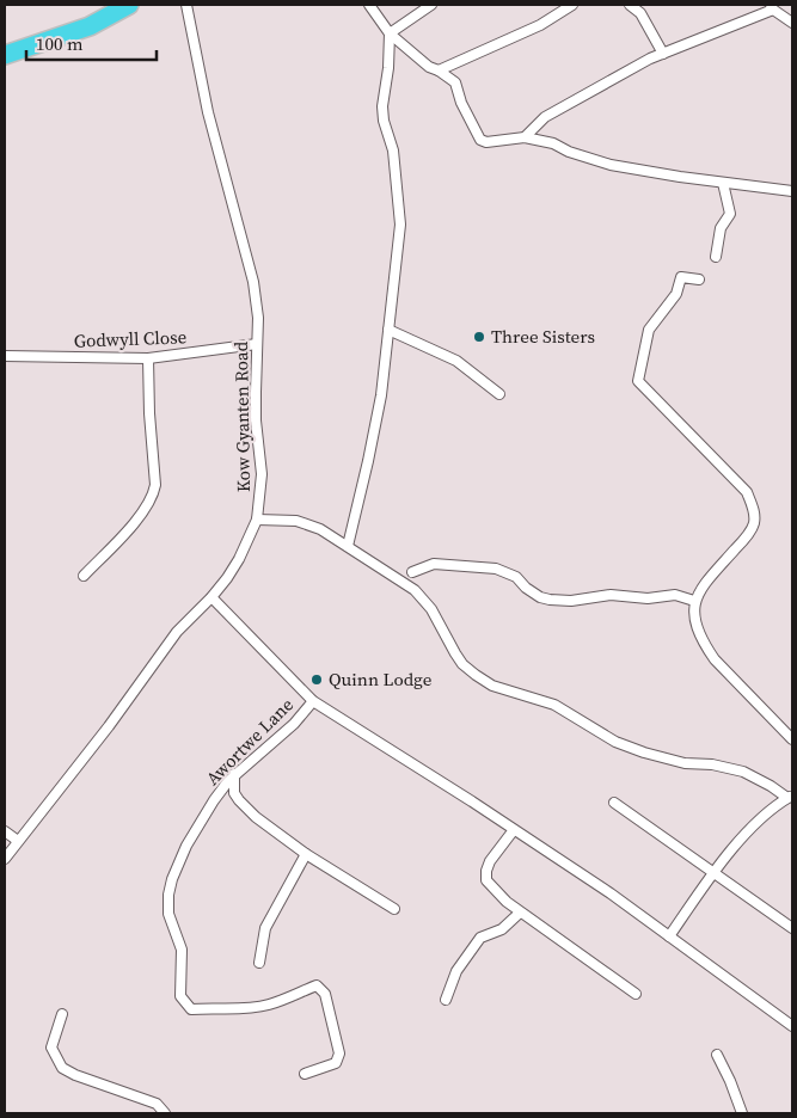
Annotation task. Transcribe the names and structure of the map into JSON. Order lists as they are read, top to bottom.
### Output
{
  "streets": {
    "street": ["Godwyll Close", "Kow Gyanten Road", "Awortwe Lane"]
  },
  "crossings": [
    ["Godwyll Close", "Kow Gyanten Road"]
  ],
  "places": ["Three Sisters", "Quinn Lodge"],
  "scale_bar": "100 m"
}
